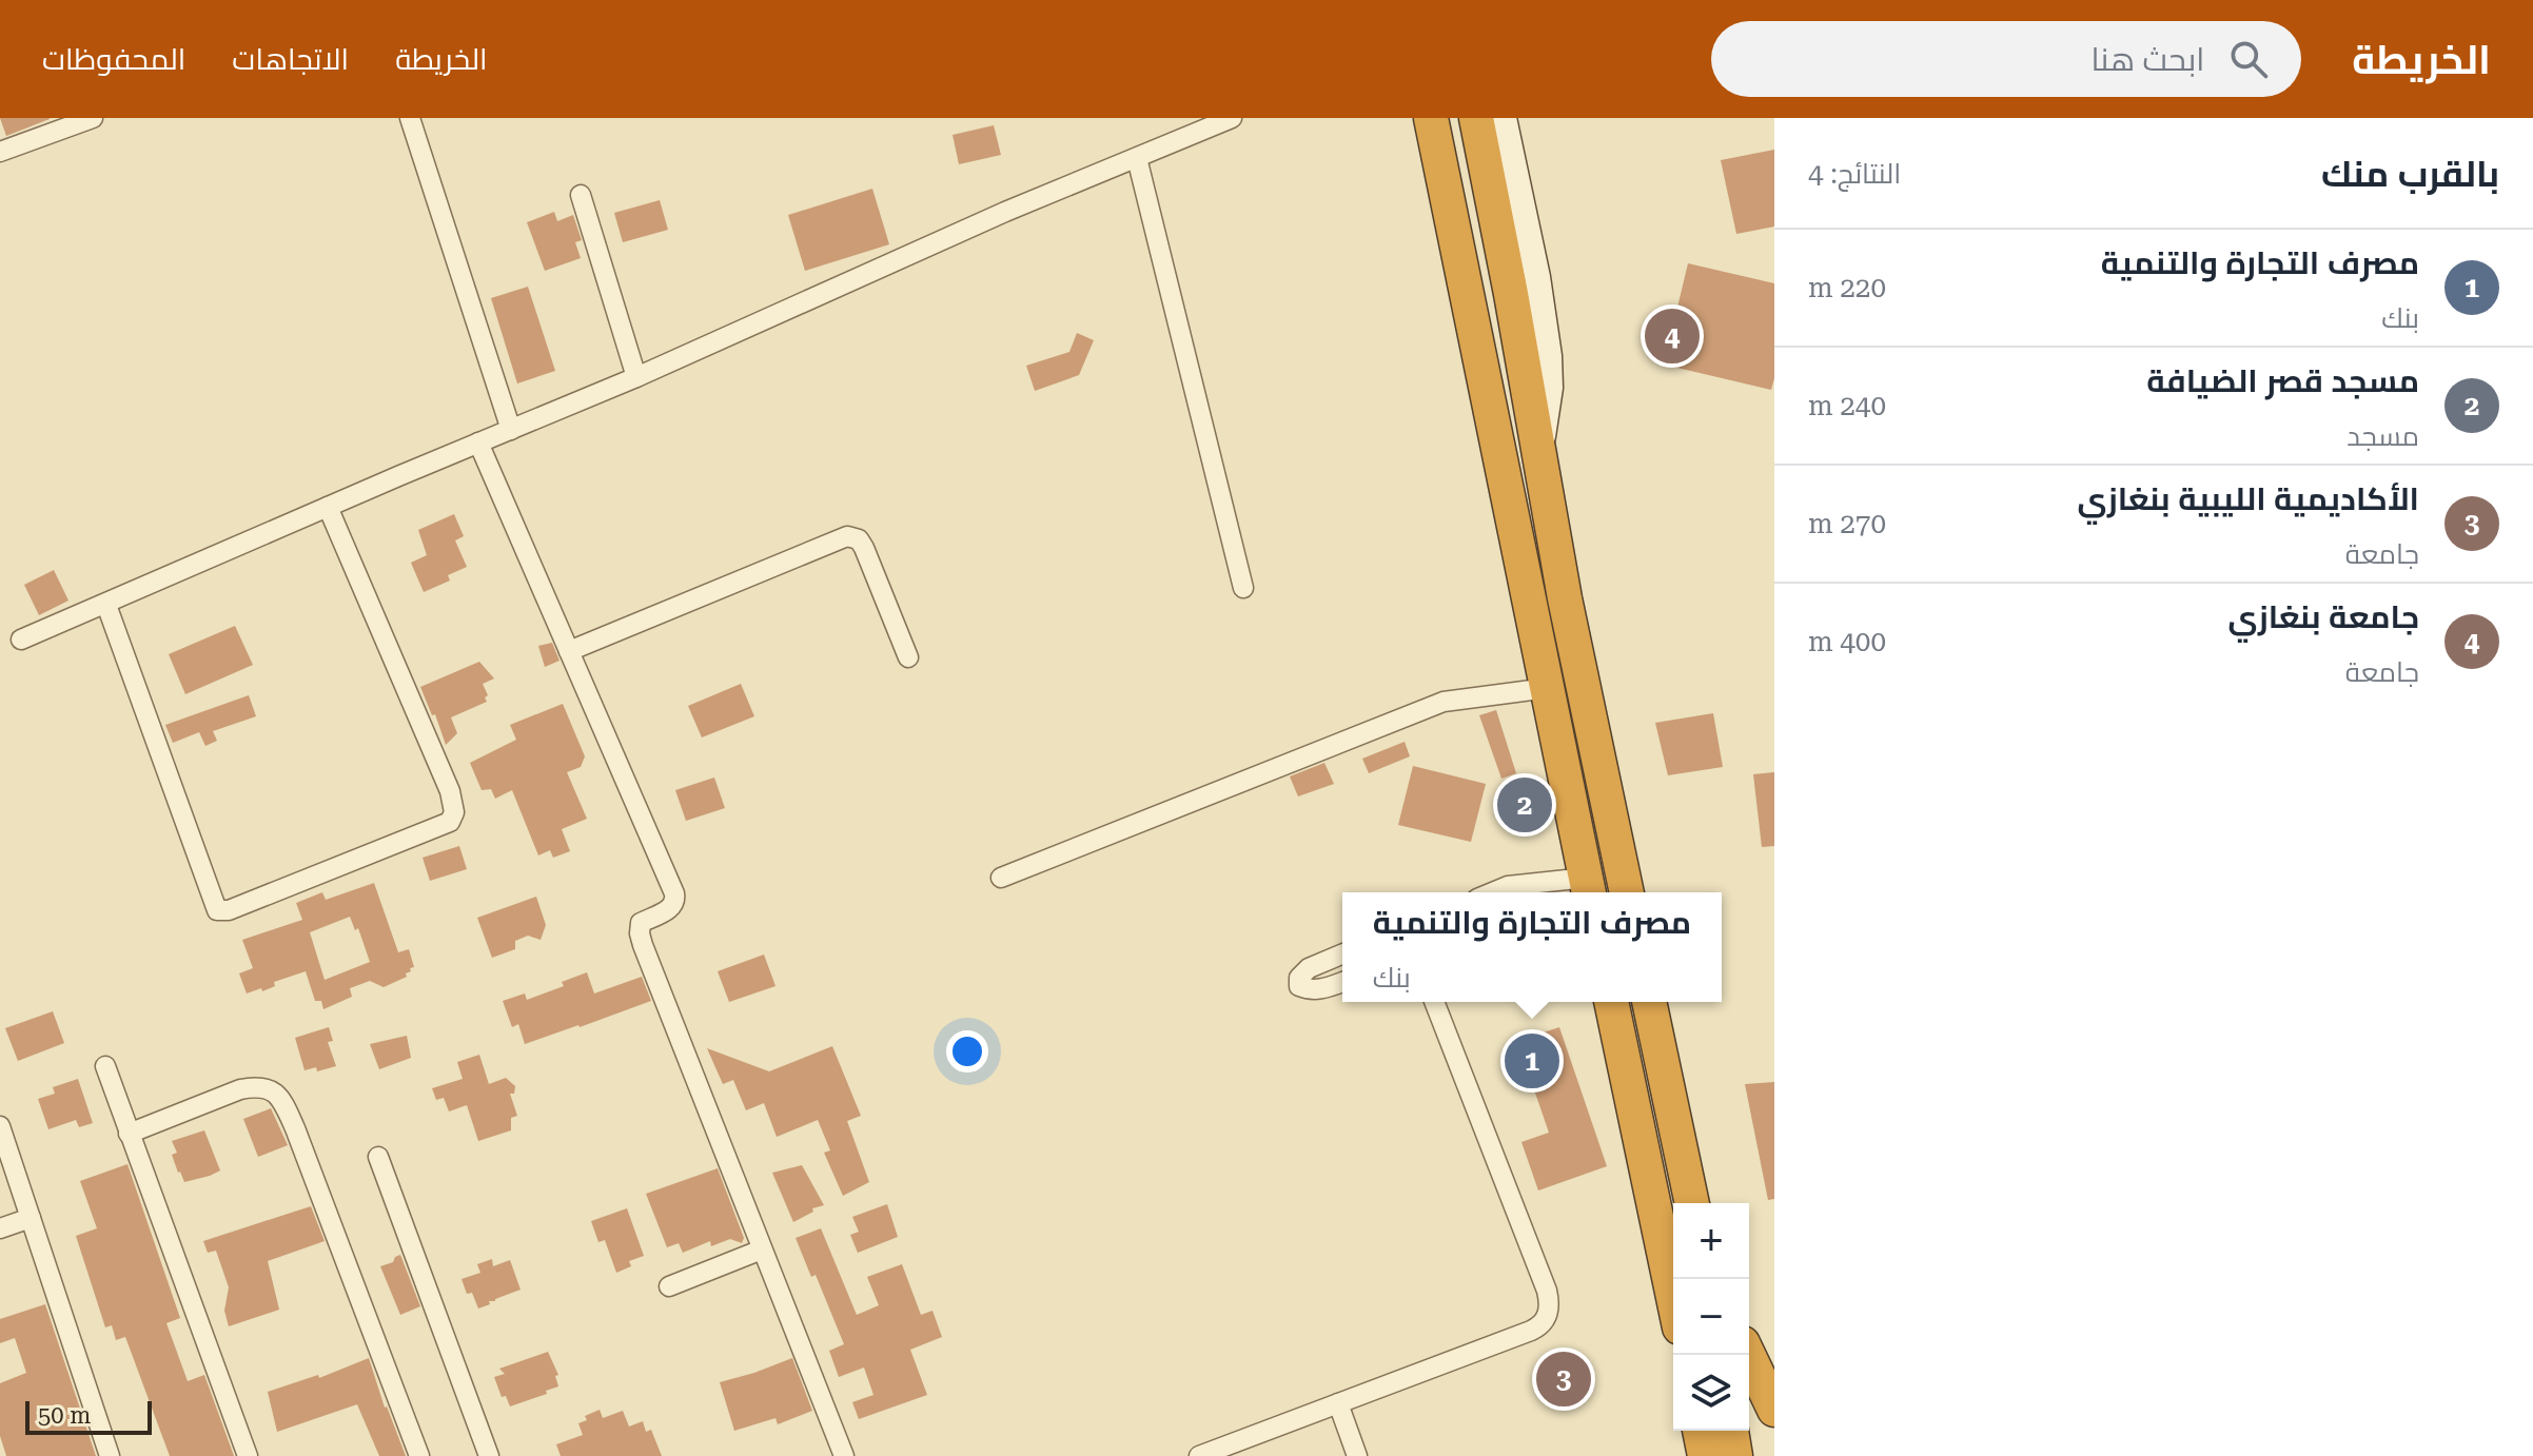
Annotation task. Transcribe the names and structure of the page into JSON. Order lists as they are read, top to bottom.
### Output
{
  "scale_bar": "50 m",
  "page": {
    "header": "الخريطة",
    "search": "ابحث هنا",
    "nav": ["الخريطة", "الاتجاهات", "المحفوظات"],
    "heading": ["بالقرب منك", "النتائج: 4"],
    "list": [
      {
        "mark": "1",
        "name": "مصرف التجارة والتنمية",
        "note": "بنك",
        "value": "220 m"
      },
      {
        "mark": "2",
        "name": "مسجد قصر الضيافة",
        "note": "مسجد",
        "value": "240 m"
      },
      {
        "mark": "3",
        "name": "الأكاديمية الليبية بنغازي",
        "note": "جامعة",
        "value": "270 m"
      },
      {
        "mark": "4",
        "name": "جامعة بنغازي",
        "note": "جامعة",
        "value": "400 m"
      }
    ],
    "pins": [
      "4",
      "2",
      "1",
      "3"
    ],
    "popup": ["مصرف التجارة والتنمية", "بنك"],
    "map_buttons": ["+", "−"],
    "scale": "50 m"
  }
}
